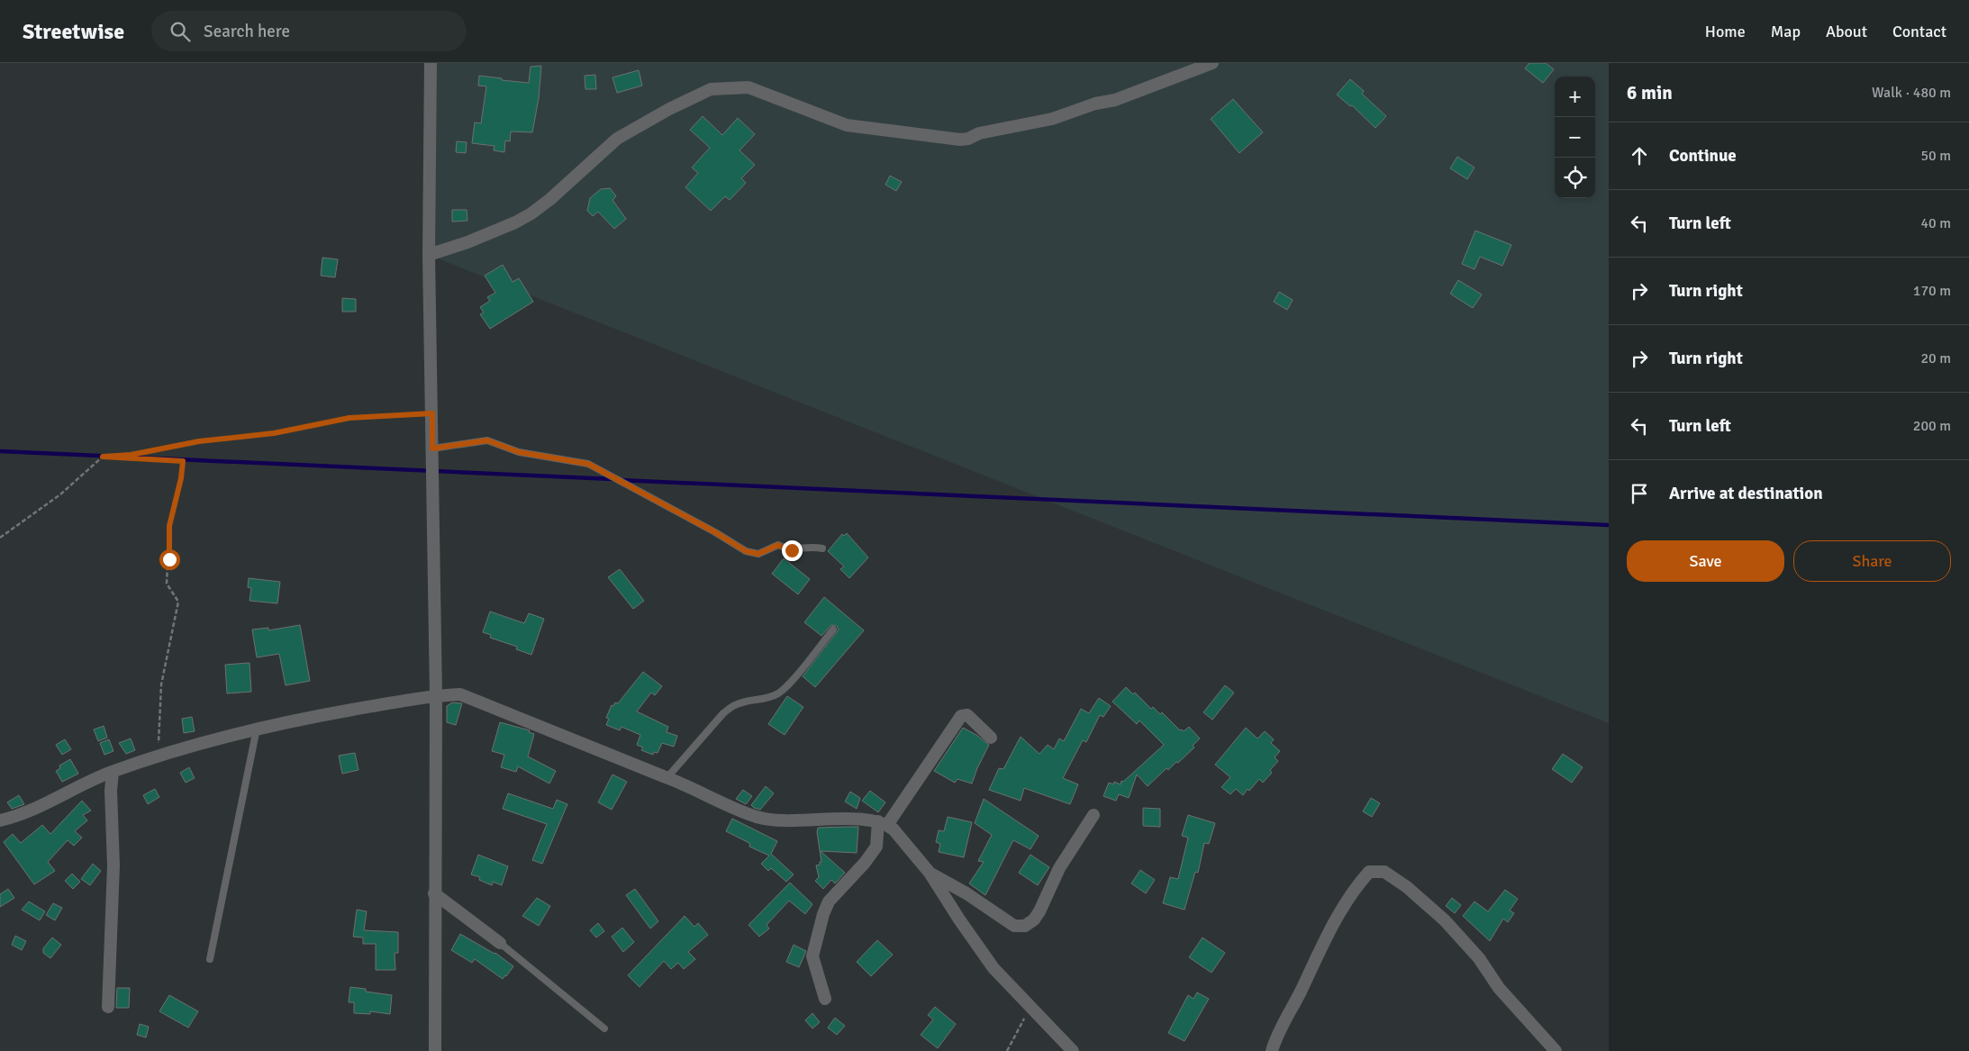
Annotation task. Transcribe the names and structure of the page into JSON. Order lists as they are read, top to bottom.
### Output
{
  "page": {
    "header": "Streetwise",
    "search": "Search here",
    "nav": [
      "Home",
      "Map",
      "About",
      "Contact"
    ],
    "heading": ["6 min", "Walk · 480 m"],
    "map_buttons": ["+", "−"],
    "list": [
      ["Continue", "50 m"],
      ["Turn left", "40 m"],
      ["Turn right", "170 m"],
      ["Turn right", "20 m"],
      ["Turn left", "200 m"],
      "Arrive at destination"
    ],
    "buttons": ["Save", "Share"]
  }
}
